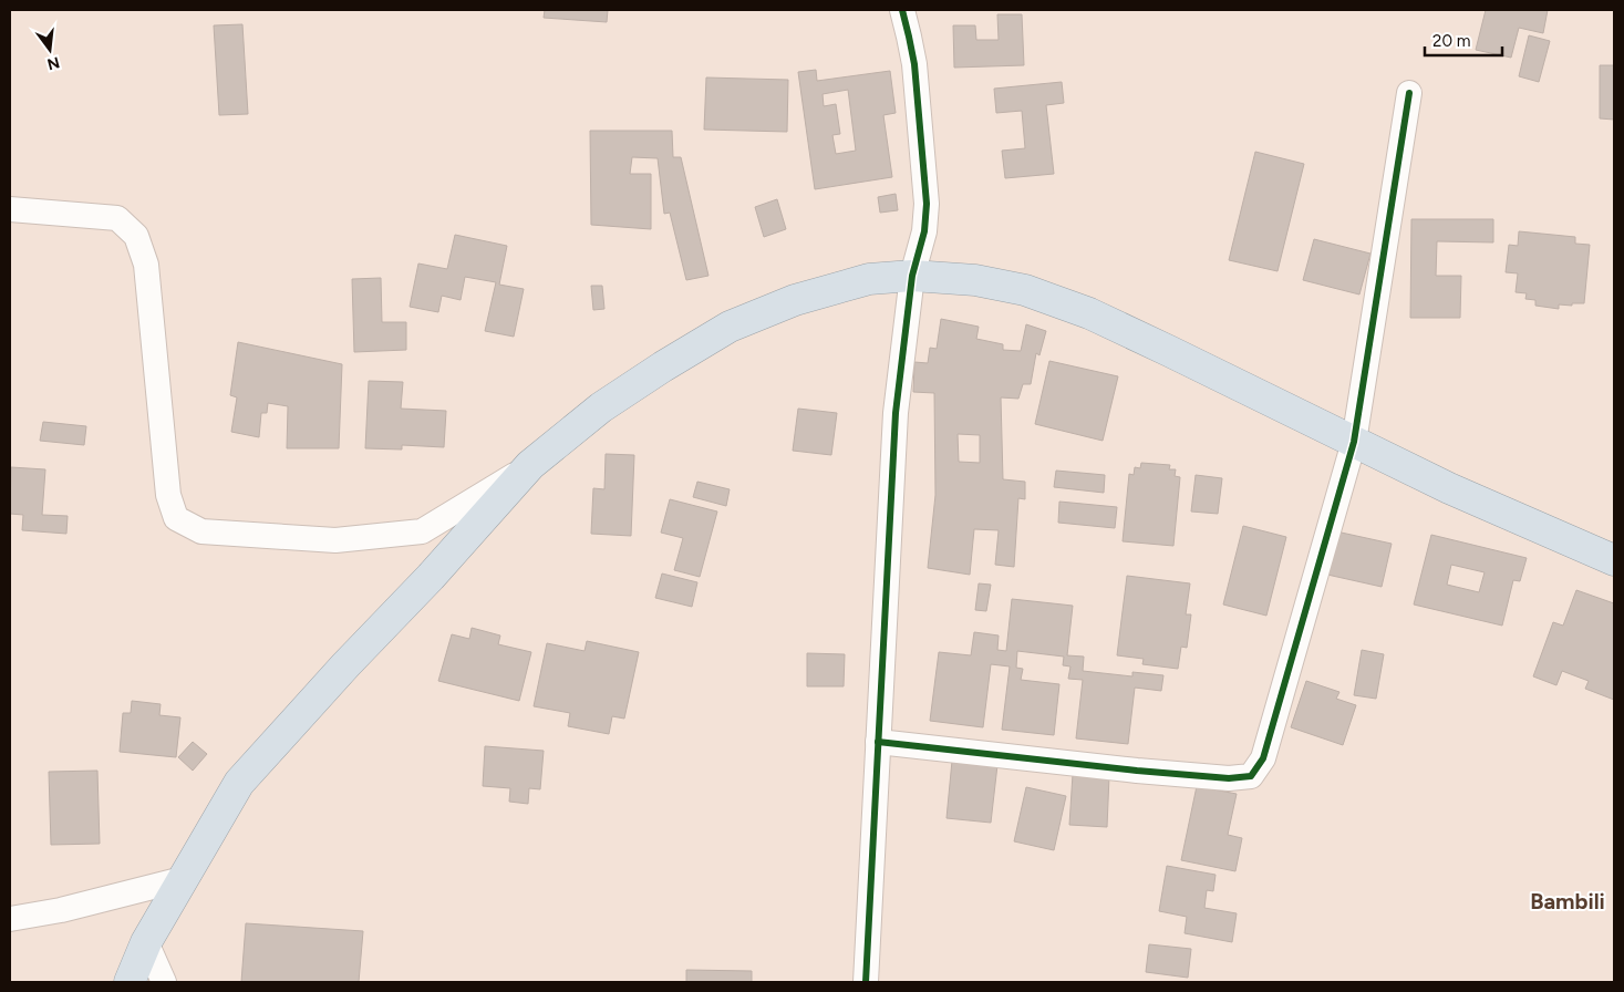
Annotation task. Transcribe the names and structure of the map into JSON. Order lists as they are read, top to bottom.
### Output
{
  "districts": ["Bambili"],
  "scale_bar": "20 m",
  "north": "bottom"
}
